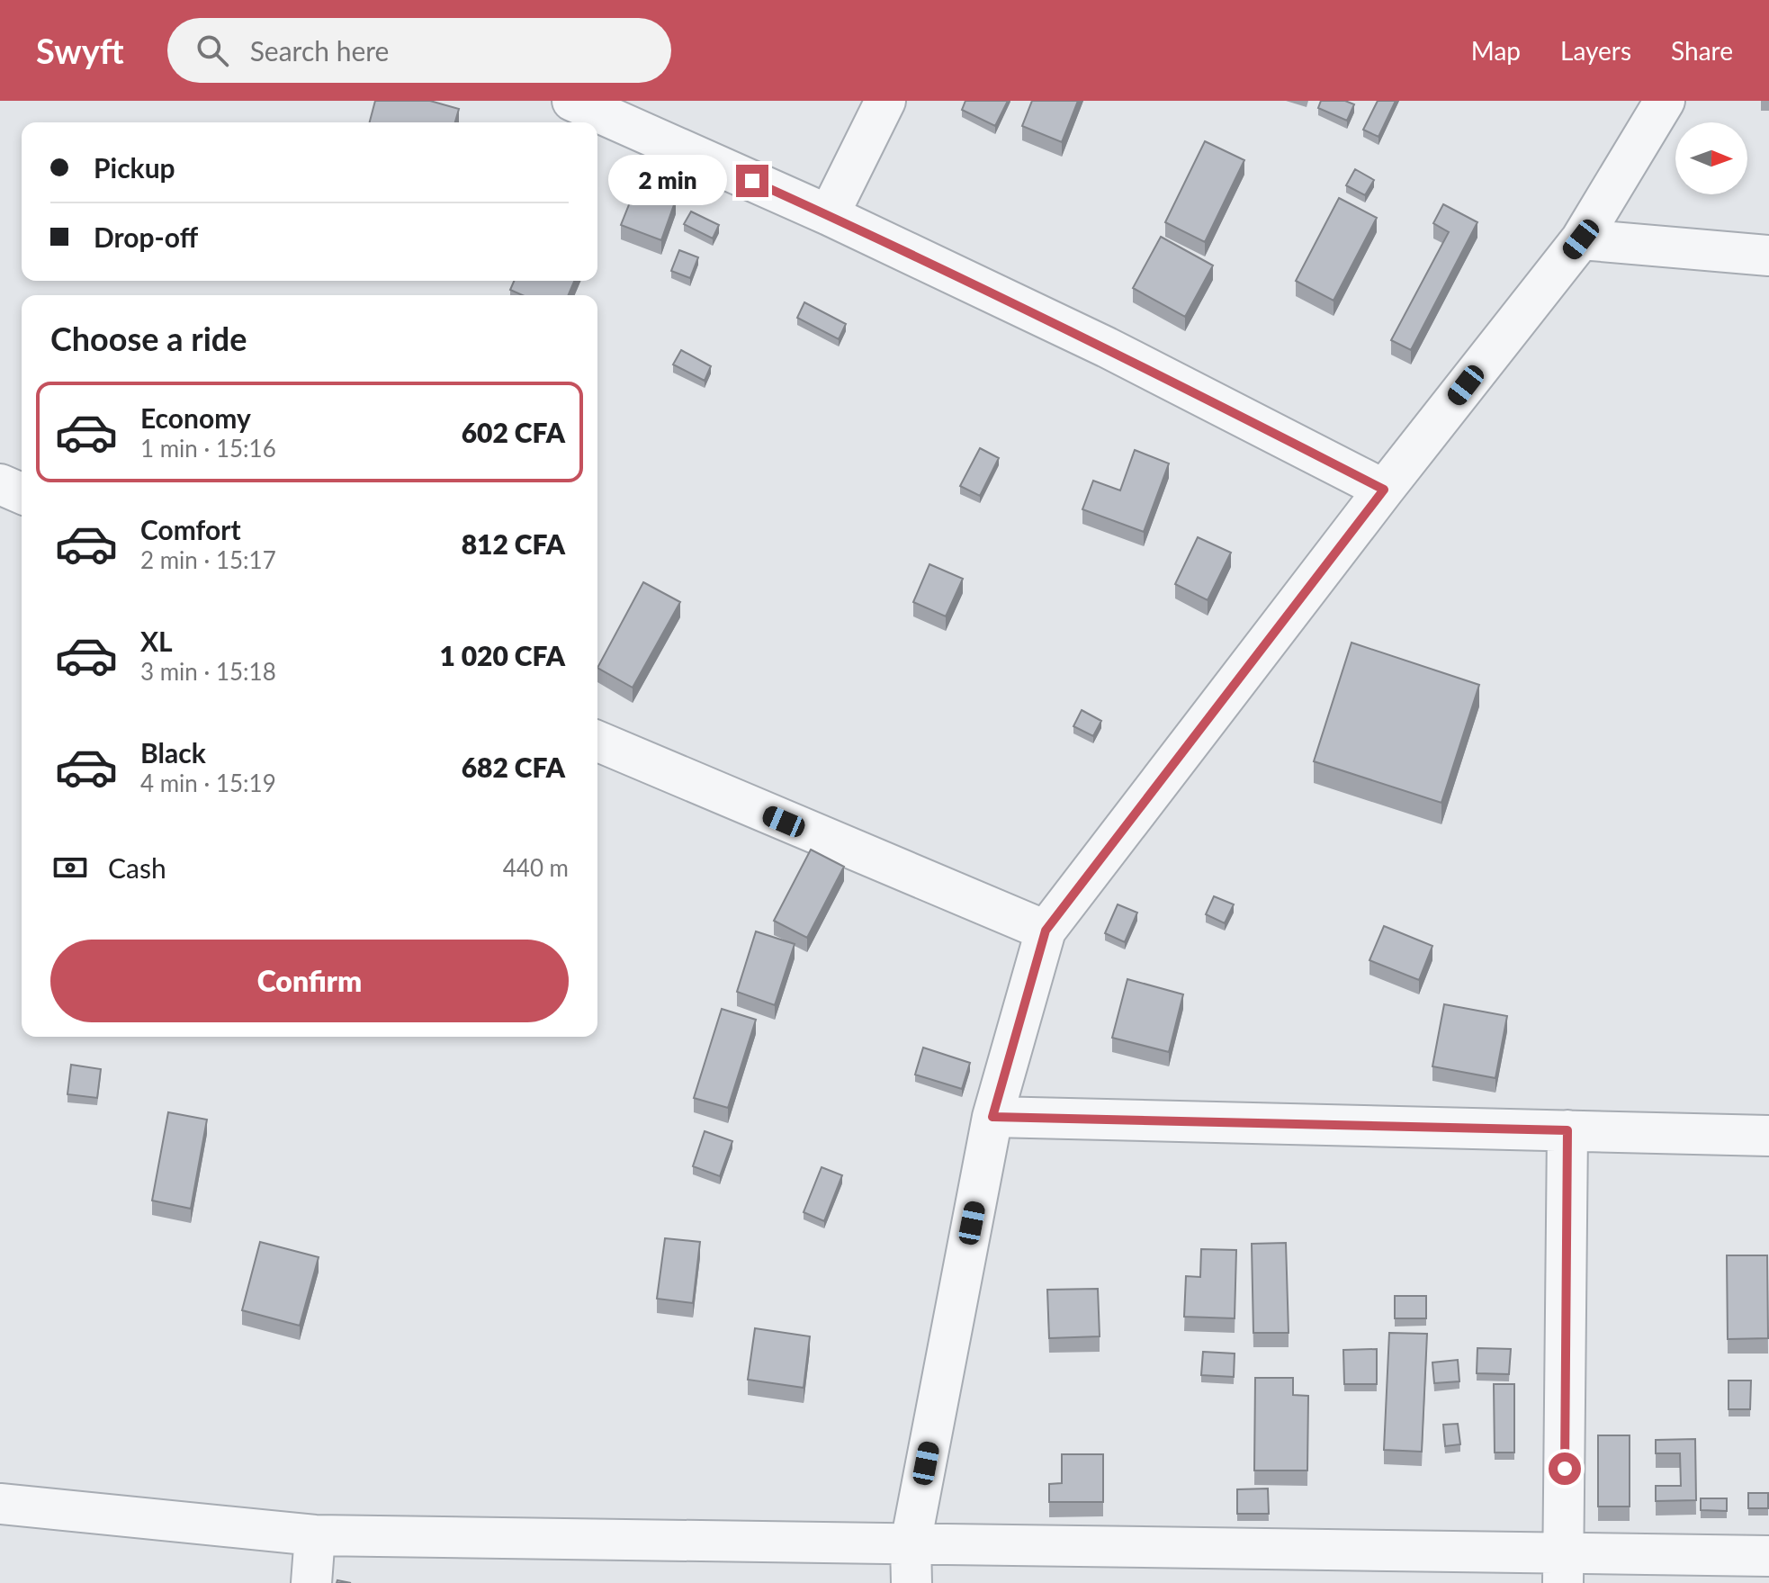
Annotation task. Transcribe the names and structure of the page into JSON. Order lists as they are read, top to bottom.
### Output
{
  "north": "right",
  "page": {
    "header": "Swyft",
    "search": "Search here",
    "nav": ["Map", "Layers", "Share"],
    "banner": ["Pickup", "Drop-off"],
    "bubble": "2 min",
    "heading": "Choose a ride",
    "list": [
      {
        "name": "Economy",
        "note": "1 min · 15:16",
        "value": "602 CFA"
      },
      {
        "name": "Comfort",
        "note": "2 min · 15:17",
        "value": "812 CFA"
      },
      {
        "name": "XL",
        "note": "3 min · 15:18",
        "value": "1 020 CFA"
      },
      {
        "name": "Black",
        "note": "4 min · 15:19",
        "value": "682 CFA"
      }
    ],
    "pay": ["Cash", "440 m"],
    "buttons": "Confirm"
  }
}
